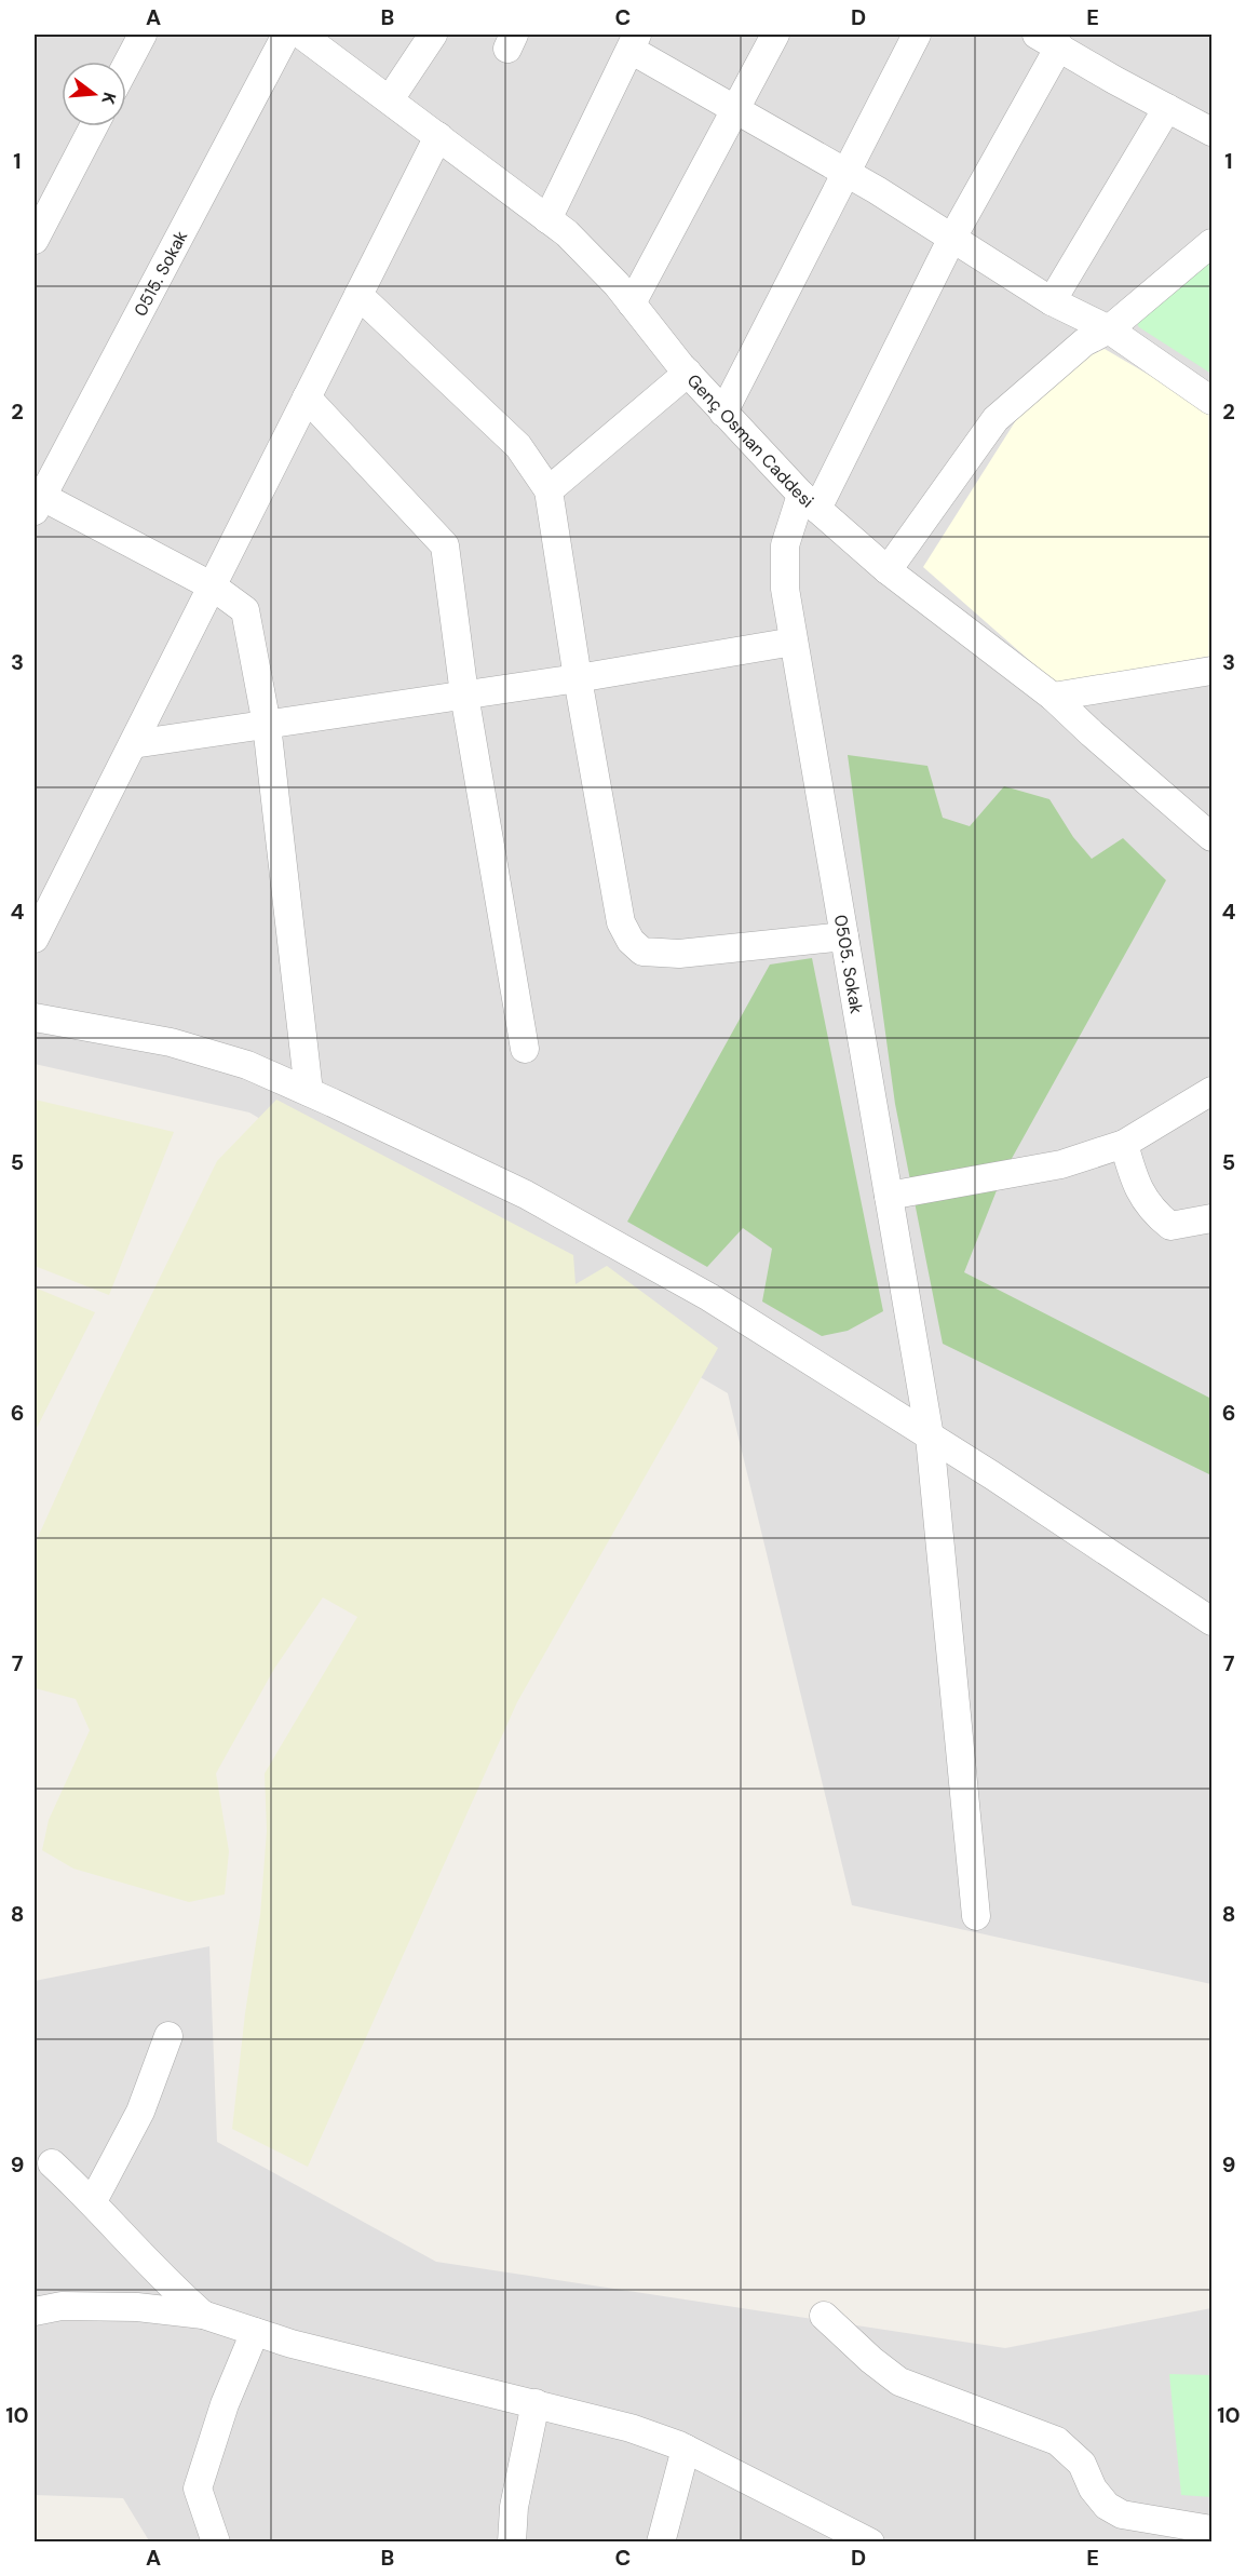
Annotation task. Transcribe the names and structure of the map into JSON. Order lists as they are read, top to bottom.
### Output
{
  "streets": {
    "street": ["0515. Sokak", "Genç Osman Caddesi", "0505. Sokak"]
  },
  "crossings": [
    ["Genç Osman Caddesi", "0505. Sokak"]
  ],
  "north": "right",
  "grid": {
    "columns": [
      "A",
      "B",
      "C",
      "D",
      "E"
    ],
    "rows": [
      "1",
      "2",
      "3",
      "4",
      "5",
      "6",
      "7",
      "8",
      "9",
      "10"
    ]
  }
}
